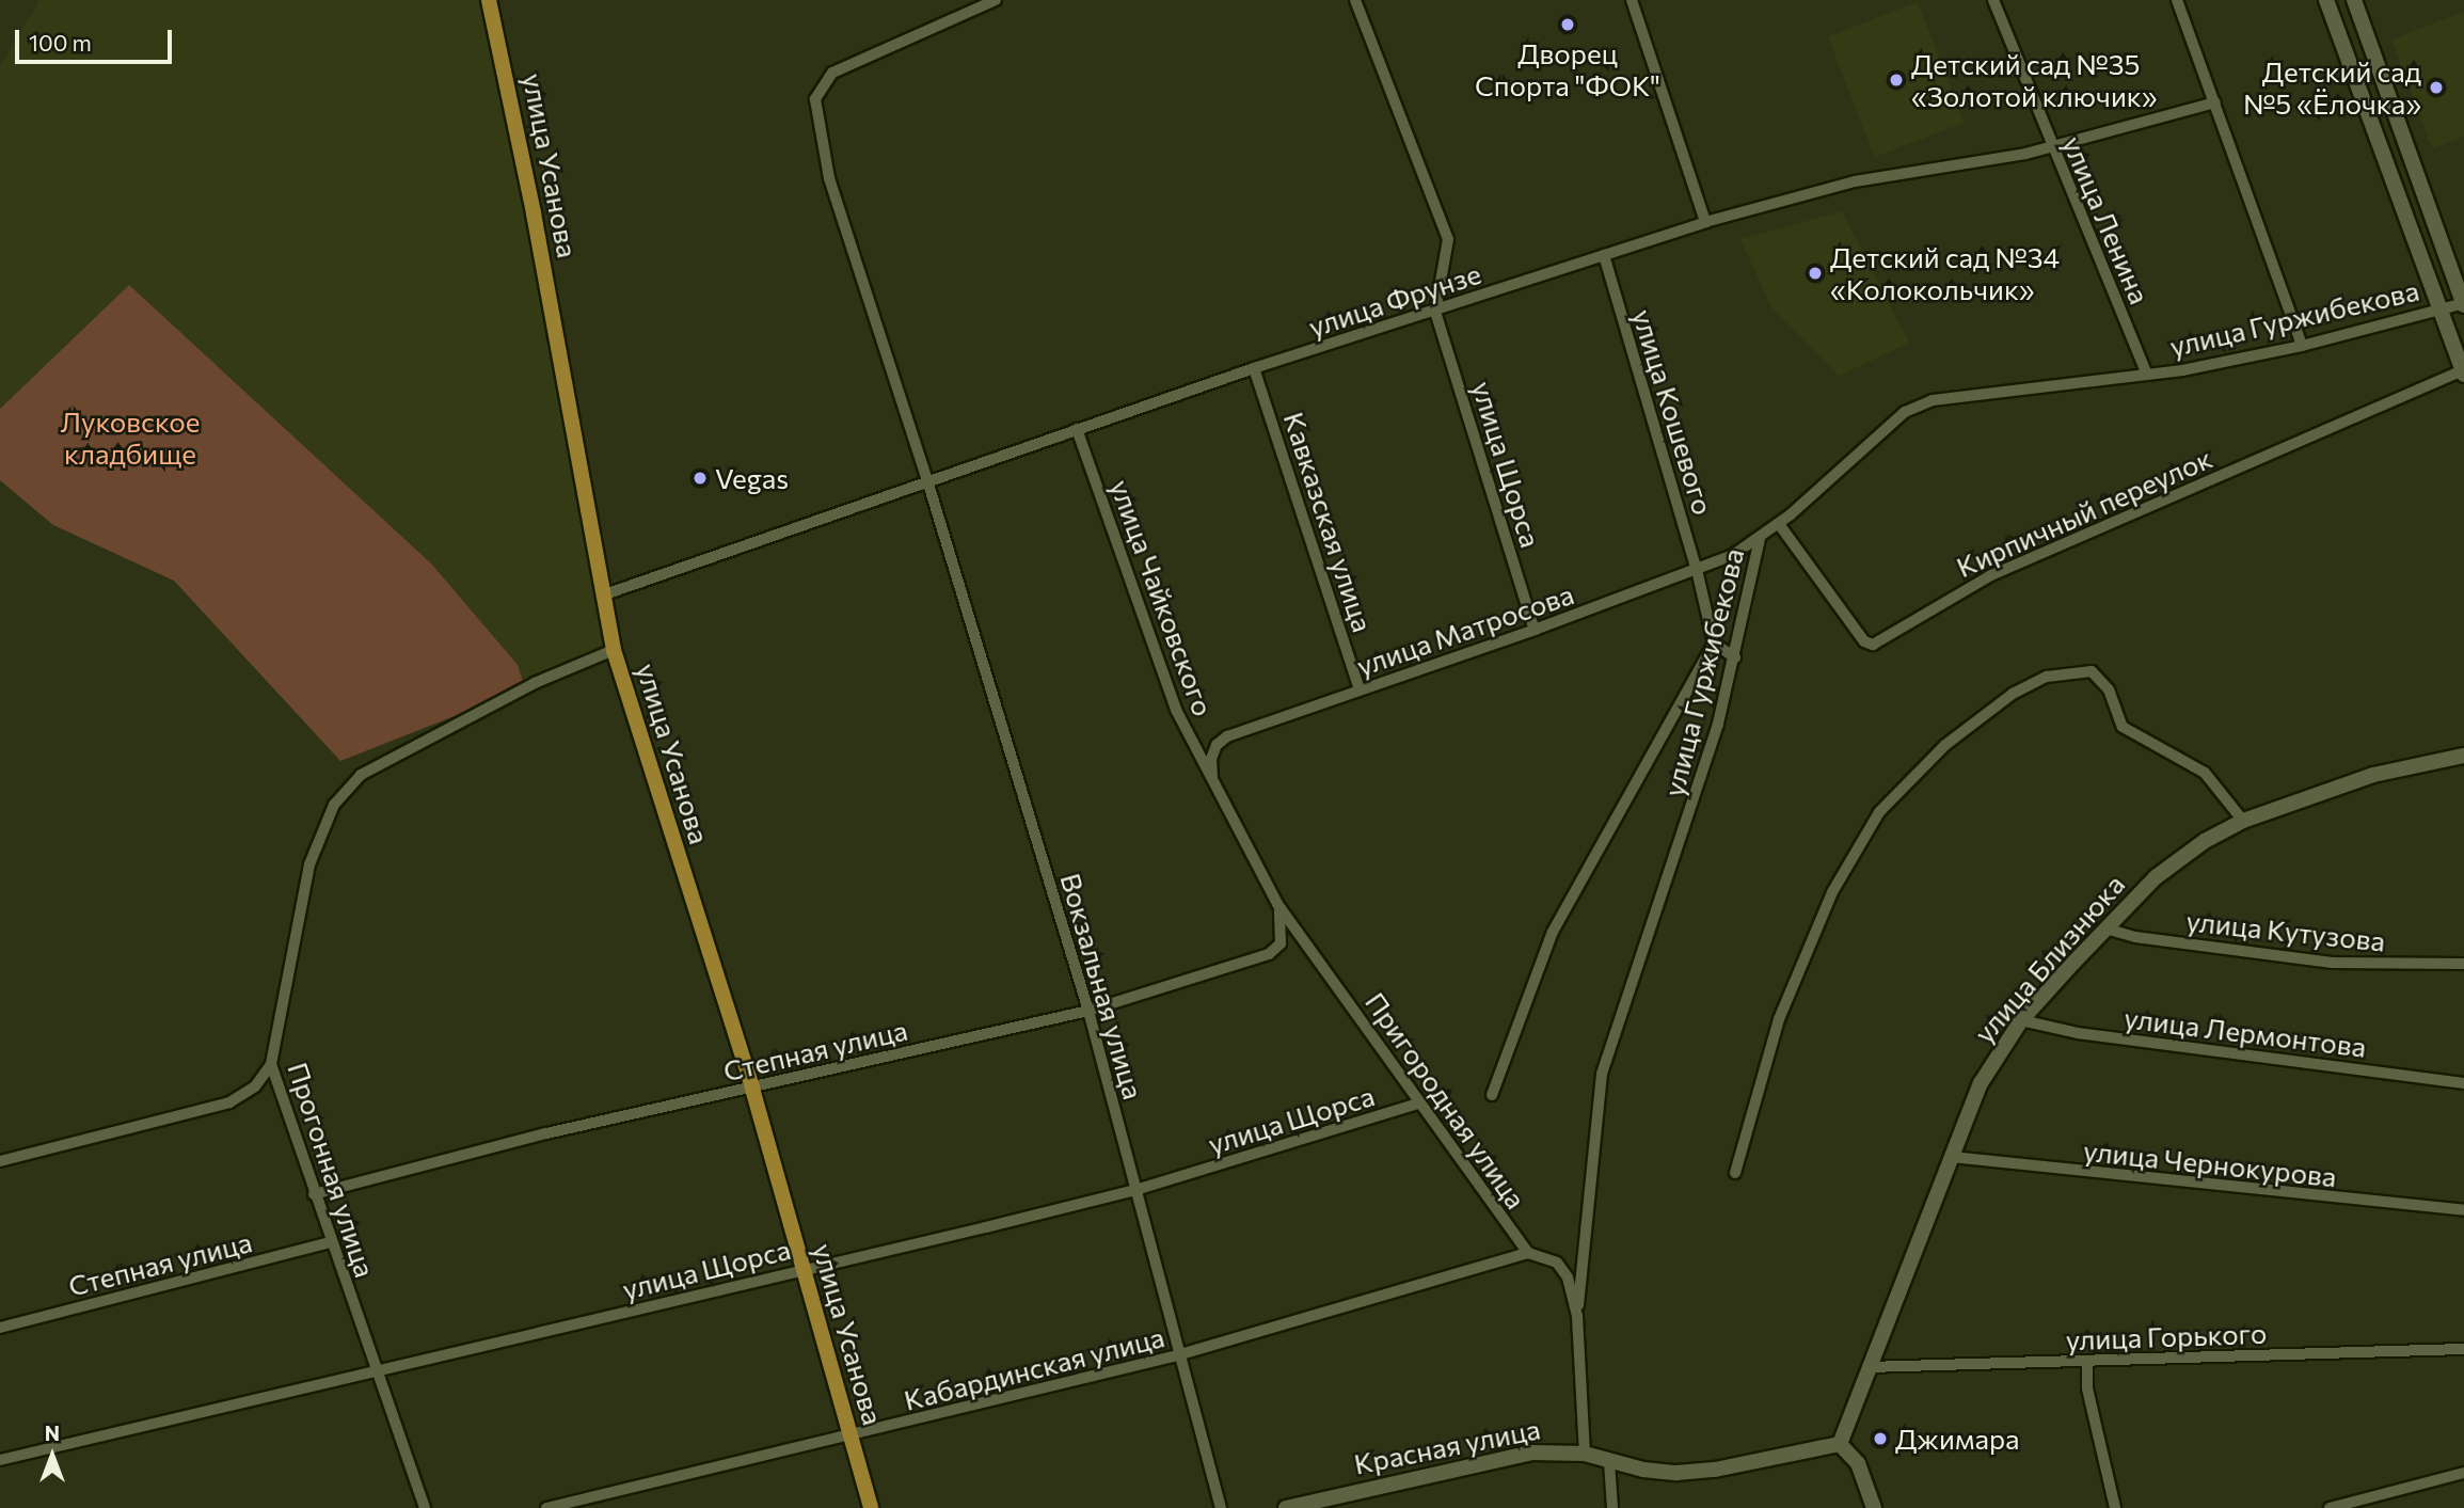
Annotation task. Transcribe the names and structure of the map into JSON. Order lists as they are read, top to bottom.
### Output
{
  "streets": {
    "main road": ["улица Усанова"],
    "street": [
      "улица Ленина",
      "улица Фрунзе",
      "улица Гуржибекова",
      "улица Кошевого",
      "улица Щорса",
      "Кирпичный переулок",
      "Кавказская улица",
      "улица Чайковского",
      "улица Матросова",
      "улица Кутузова",
      "улица Близнюка",
      "Вокзальная улица",
      "улица Лермонтова",
      "Степная улица",
      "Пригородная улица",
      "улица Чернокурова",
      "Прогонная улица",
      "улица Горького",
      "Кабардинская улица",
      "Красная улица"
    ]
  },
  "crossings": [
    ["улица Усанова", "улица Фрунзе"],
    ["улица Усанова", "улица Щорса"],
    ["улица Усанова", "Степная улица"],
    ["улица Усанова", "Прогонная улица"],
    ["улица Усанова", "Кабардинская улица"],
    ["улица Ленина", "улица Фрунзе"],
    ["улица Ленина", "улица Гуржибекова"],
    ["улица Фрунзе", "улица Кошевого"],
    ["улица Фрунзе", "улица Щорса"],
    ["улица Фрунзе", "Кавказская улица"],
    ["улица Фрунзе", "улица Чайковского"],
    ["улица Фрунзе", "Вокзальная улица"],
    ["улица Гуржибекова", "улица Кошевого"],
    ["улица Гуржибекова", "Кирпичный переулок"],
    ["улица Гуржибекова", "улица Матросова"],
    ["улица Гуржибекова", "Пригородная улица"],
    ["улица Кошевого", "улица Матросова"],
    ["улица Щорса", "улица Матросова"],
    ["улица Щорса", "Вокзальная улица"],
    ["улица Щорса", "Пригородная улица"],
    ["улица Щорса", "Прогонная улица"],
    ["Кавказская улица", "улица Матросова"],
    ["улица Чайковского", "улица Матросова"],
    ["улица Чайковского", "Пригородная улица"],
    ["улица Матросова", "Пригородная улица"],
    ["улица Кутузова", "улица Близнюка"],
    ["улица Близнюка", "улица Лермонтова"],
    ["улица Близнюка", "улица Чернокурова"],
    ["улица Близнюка", "улица Горького"],
    ["улица Близнюка", "Красная улица"],
    ["Вокзальная улица", "Степная улица"],
    ["Вокзальная улица", "Кабардинская улица"],
    ["Степная улица", "Пригородная улица"],
    ["Степная улица", "Прогонная улица"],
    ["Пригородная улица", "Кабардинская улица"],
    ["Пригородная улица", "Красная улица"]
  ],
  "parks": ["Луковское кладбище"],
  "places": [
    "Дворец Спорта \"ФОК\"",
    "Детский сад №35 «Золотой ключик»",
    "Детский сад №5 «Ёлочка»",
    "Детский сад №34 «Колокольчик»",
    "Vegas",
    "Джимара"
  ],
  "scale_bar": "100 m",
  "north": "top"
}
